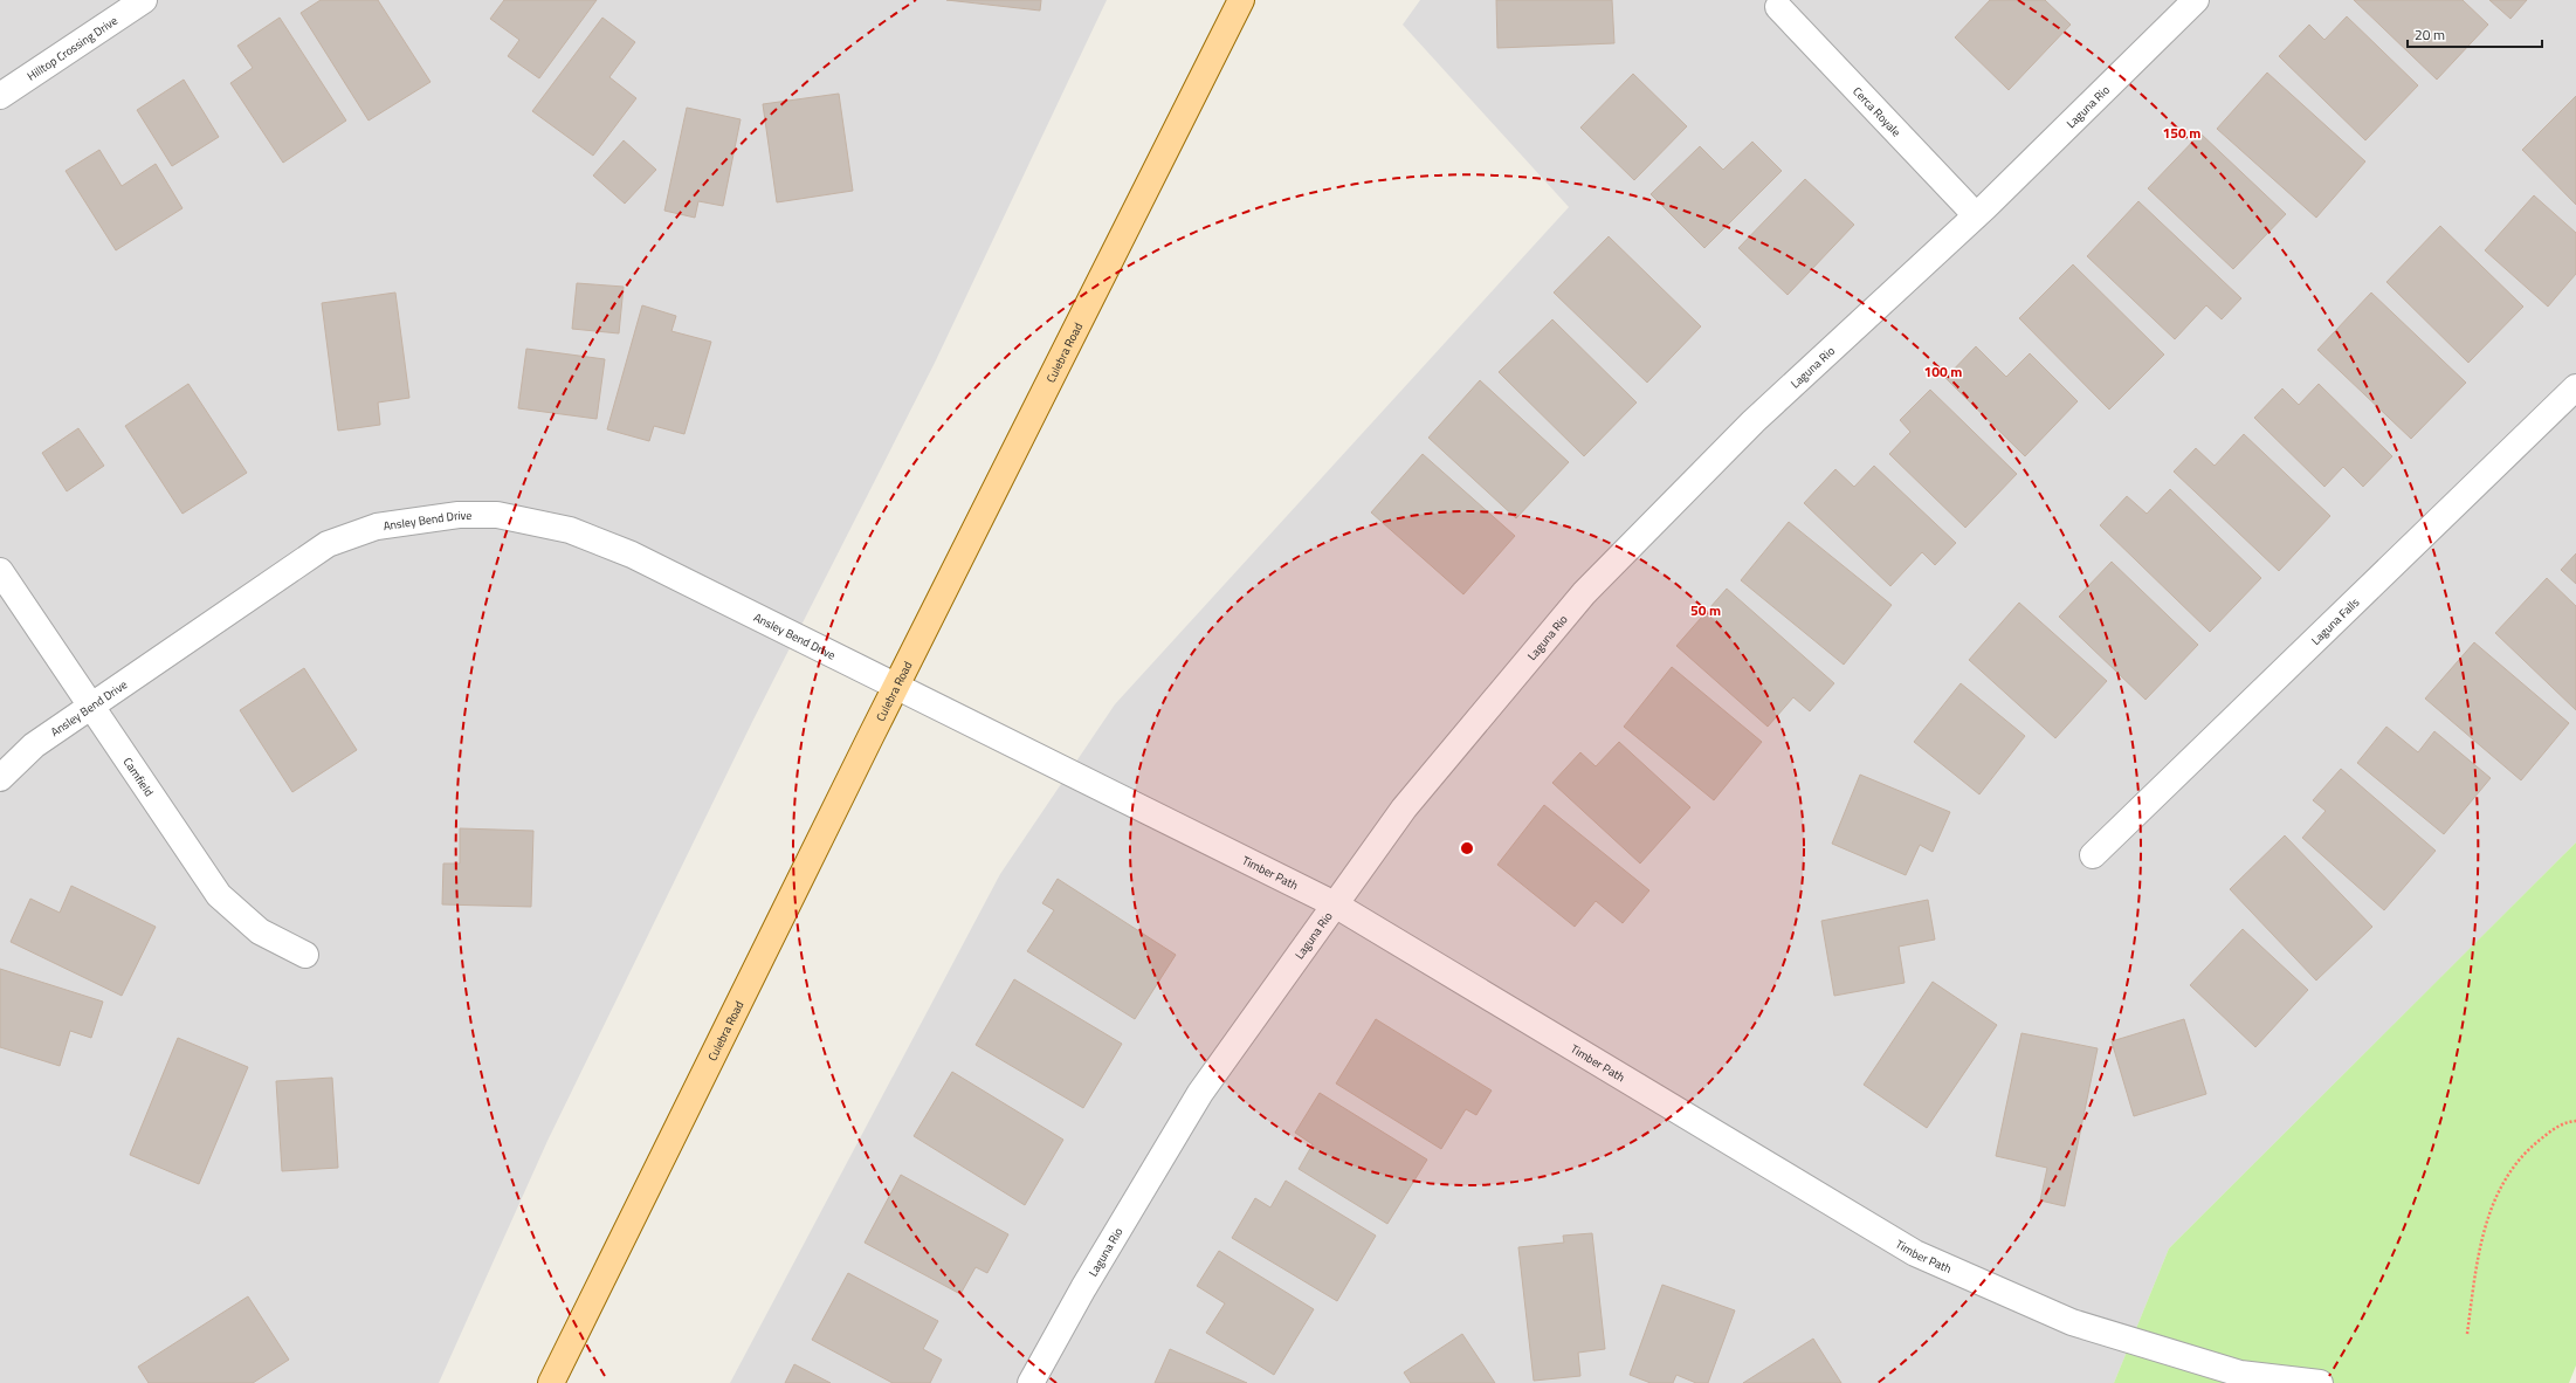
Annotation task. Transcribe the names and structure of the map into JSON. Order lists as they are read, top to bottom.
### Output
{
  "streets": {
    "main road": ["Culebra Road"],
    "street": [
      "Hilltop Crossing Drive",
      "Laguna Rio",
      "Cerca Royale",
      "Ansley Bend Drive",
      "Laguna Falls",
      "Camfield",
      "Timber Path"
    ]
  },
  "crossings": [
    ["Laguna Rio", "Cerca Royale"],
    ["Laguna Rio", "Timber Path"],
    ["Culebra Road", "Ansley Bend Drive"],
    ["Culebra Road", "Timber Path"],
    ["Ansley Bend Drive", "Camfield"],
    ["Ansley Bend Drive", "Timber Path"]
  ],
  "scale_bar": "20 m",
  "rings": ["150 m", "100 m", "50 m"]
}
